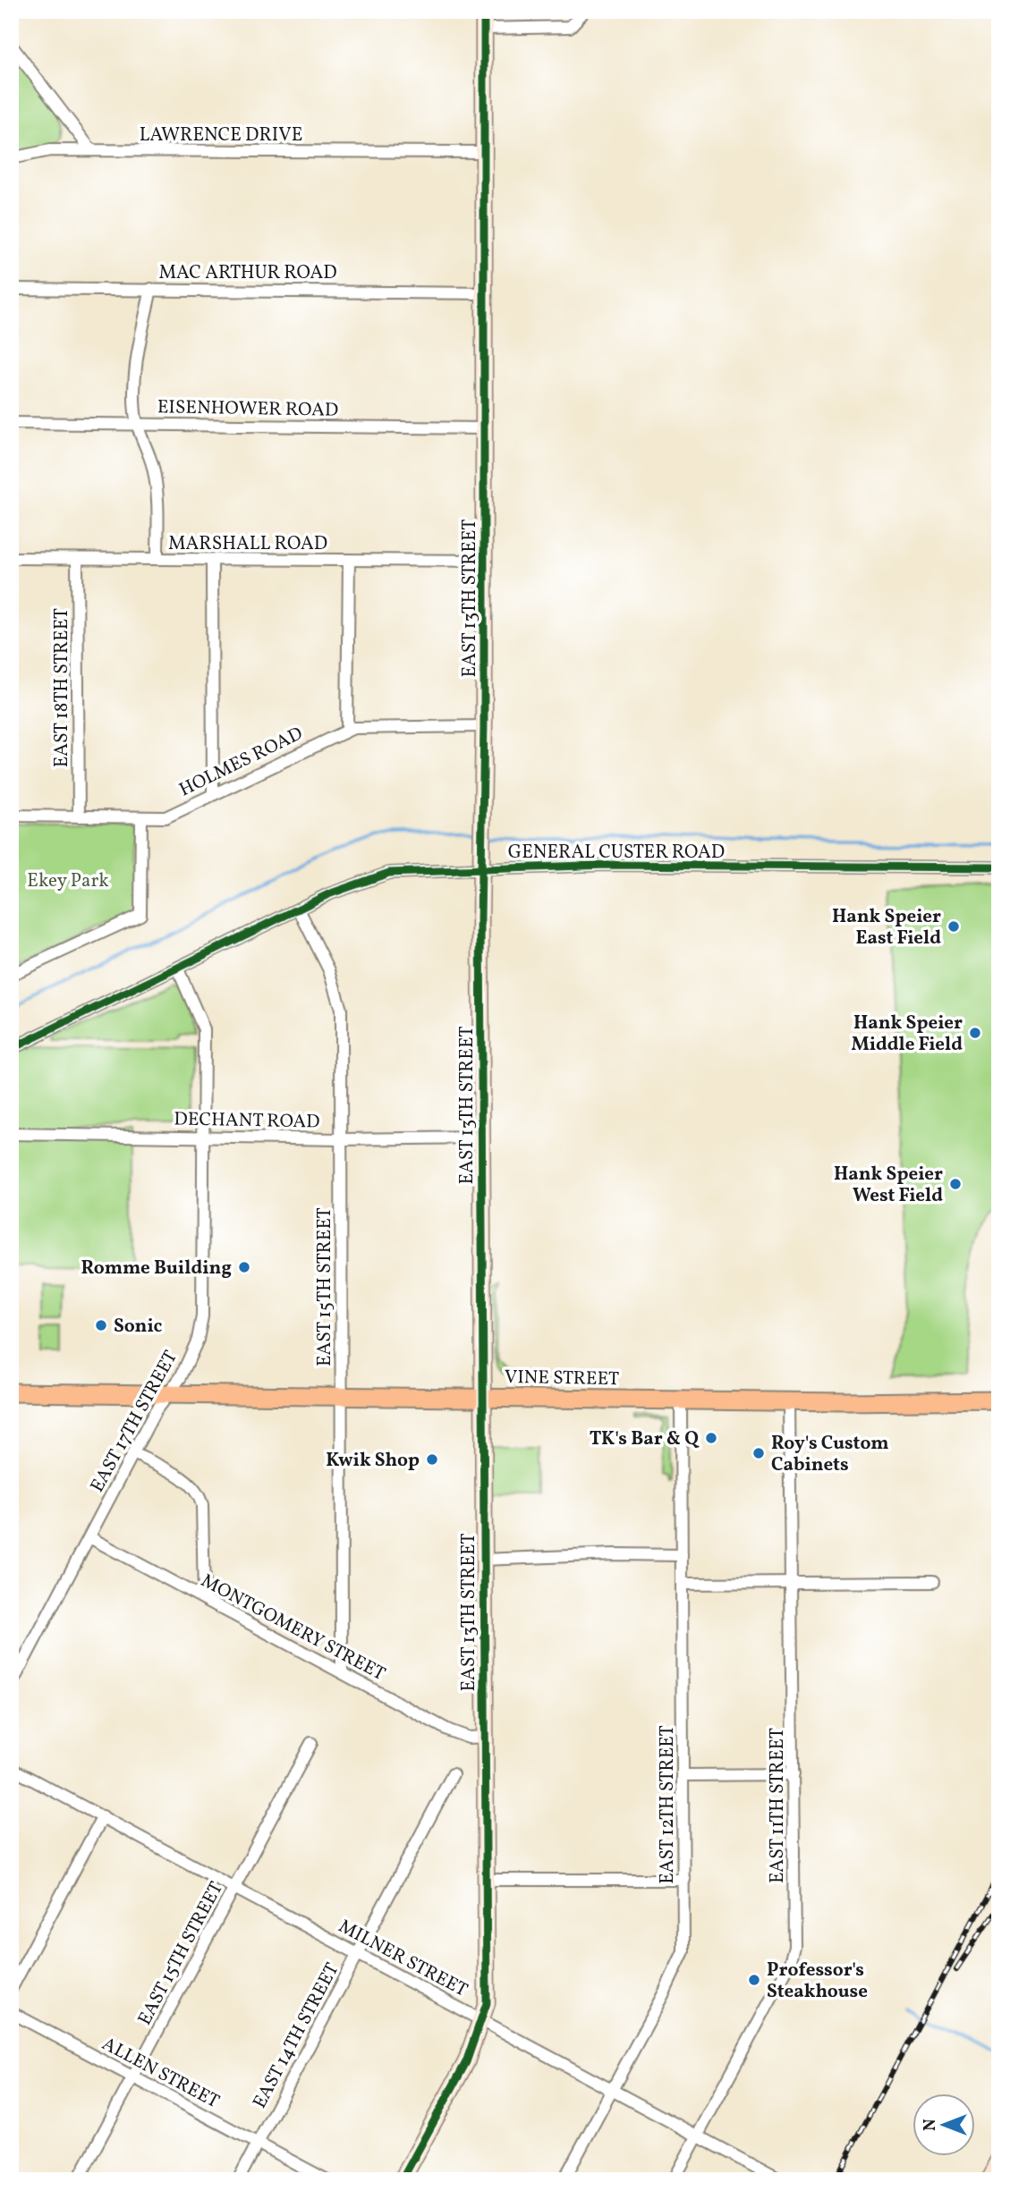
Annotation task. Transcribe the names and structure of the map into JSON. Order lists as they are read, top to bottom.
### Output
{
  "streets": {
    "main road": ["VINE STREET"],
    "street": [
      "LAWRENCE DRIVE",
      "MAC ARTHUR ROAD",
      "EISENHOWER ROAD",
      "MARSHALL ROAD",
      "EAST 13TH STREET",
      "EAST 18TH STREET",
      "HOLMES ROAD",
      "GENERAL CUSTER ROAD",
      "DECHANT ROAD",
      "EAST 15TH STREET",
      "EAST 17TH STREET",
      "MONTGOMERY STREET",
      "EAST 12TH STREET",
      "EAST 11TH STREET",
      "MILNER STREET",
      "EAST 14TH STREET",
      "ALLEN STREET"
    ]
  },
  "crossings": [
    ["LAWRENCE DRIVE", "EAST 13TH STREET"],
    ["MAC ARTHUR ROAD", "EAST 13TH STREET"],
    ["EISENHOWER ROAD", "EAST 13TH STREET"],
    ["MARSHALL ROAD", "EAST 13TH STREET"],
    ["MARSHALL ROAD", "EAST 18TH STREET"],
    ["EAST 13TH STREET", "HOLMES ROAD"],
    ["EAST 13TH STREET", "GENERAL CUSTER ROAD"],
    ["EAST 13TH STREET", "DECHANT ROAD"],
    ["EAST 13TH STREET", "VINE STREET"],
    ["EAST 13TH STREET", "MONTGOMERY STREET"],
    ["EAST 13TH STREET", "MILNER STREET"],
    ["EAST 18TH STREET", "HOLMES ROAD"],
    ["GENERAL CUSTER ROAD", "EAST 15TH STREET"],
    ["GENERAL CUSTER ROAD", "EAST 17TH STREET"],
    ["DECHANT ROAD", "EAST 15TH STREET"],
    ["DECHANT ROAD", "EAST 17TH STREET"],
    ["EAST 15TH STREET", "VINE STREET"],
    ["EAST 15TH STREET", "MONTGOMERY STREET"],
    ["EAST 15TH STREET", "MILNER STREET"],
    ["EAST 15TH STREET", "ALLEN STREET"],
    ["VINE STREET", "EAST 17TH STREET"],
    ["VINE STREET", "EAST 12TH STREET"],
    ["VINE STREET", "EAST 11TH STREET"],
    ["EAST 17TH STREET", "MONTGOMERY STREET"],
    ["EAST 12TH STREET", "MILNER STREET"],
    ["EAST 11TH STREET", "MILNER STREET"],
    ["MILNER STREET", "EAST 14TH STREET"],
    ["EAST 14TH STREET", "ALLEN STREET"]
  ],
  "parks": ["Ekey Park"],
  "places": [
    "Hank Speier East Field",
    "Hank Speier Middle Field",
    "Hank Speier West Field",
    "Romme Building",
    "Sonic",
    "TK's Bar & Q",
    "Roy's Custom Cabinets",
    "Kwik Shop",
    "Professor's Steakhouse"
  ],
  "north": "left"
}
